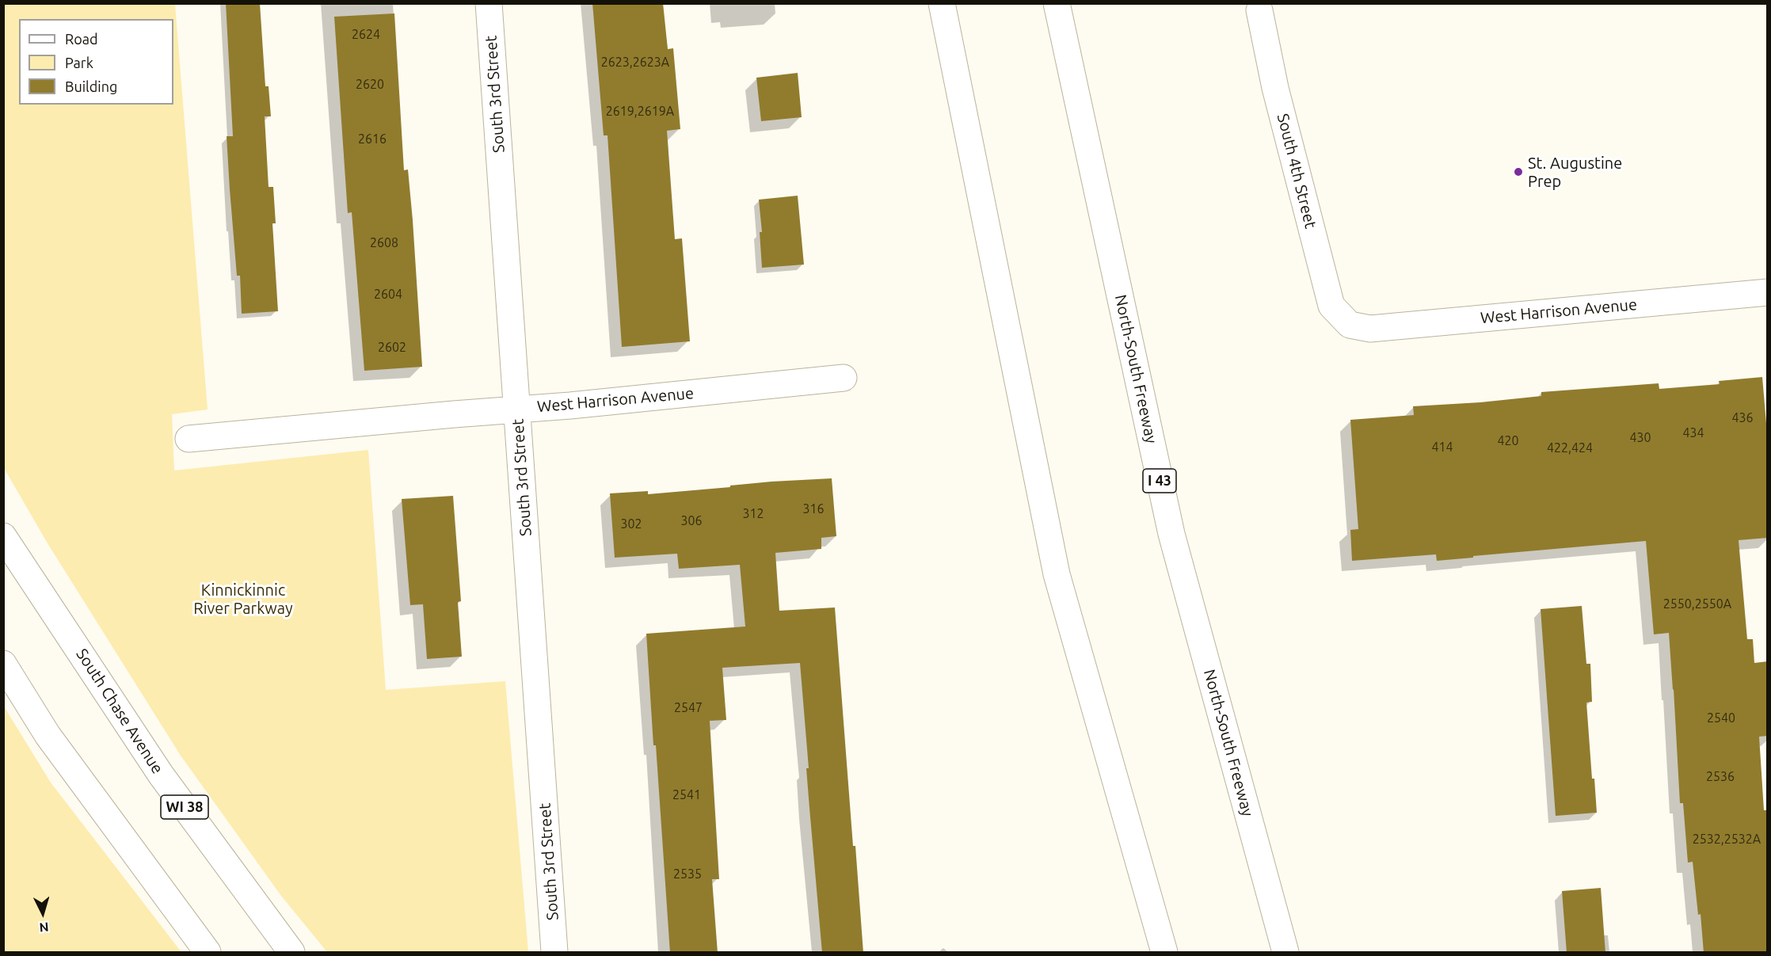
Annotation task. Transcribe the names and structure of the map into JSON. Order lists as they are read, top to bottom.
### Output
{
  "streets": {
    "main road": [
      "South 3rd Street",
      "South 4th Street",
      "West Harrison Avenue",
      "North-South Freeway",
      "I 43",
      "South Chase Avenue",
      "WI 38"
    ]
  },
  "crossings": [
    ["South 3rd Street", "West Harrison Avenue"],
    ["South 4th Street", "West Harrison Avenue"]
  ],
  "parks": ["Kinnickinnic River Parkway"],
  "places": ["St. Augustine Prep"],
  "house_numbers": [
    "2624",
    "2623,2623A",
    "2620",
    "2619,2619A",
    "2616",
    "2608",
    "2604",
    "2602",
    "436",
    "434",
    "430",
    "420",
    "414",
    "422,424",
    "316",
    "312",
    "306",
    "302",
    "2550,2550A",
    "2547",
    "2540",
    "2536",
    "2541",
    "2532,2532A",
    "2535"
  ],
  "legend": ["Road", "Park", "Building"],
  "north": "bottom"
}
